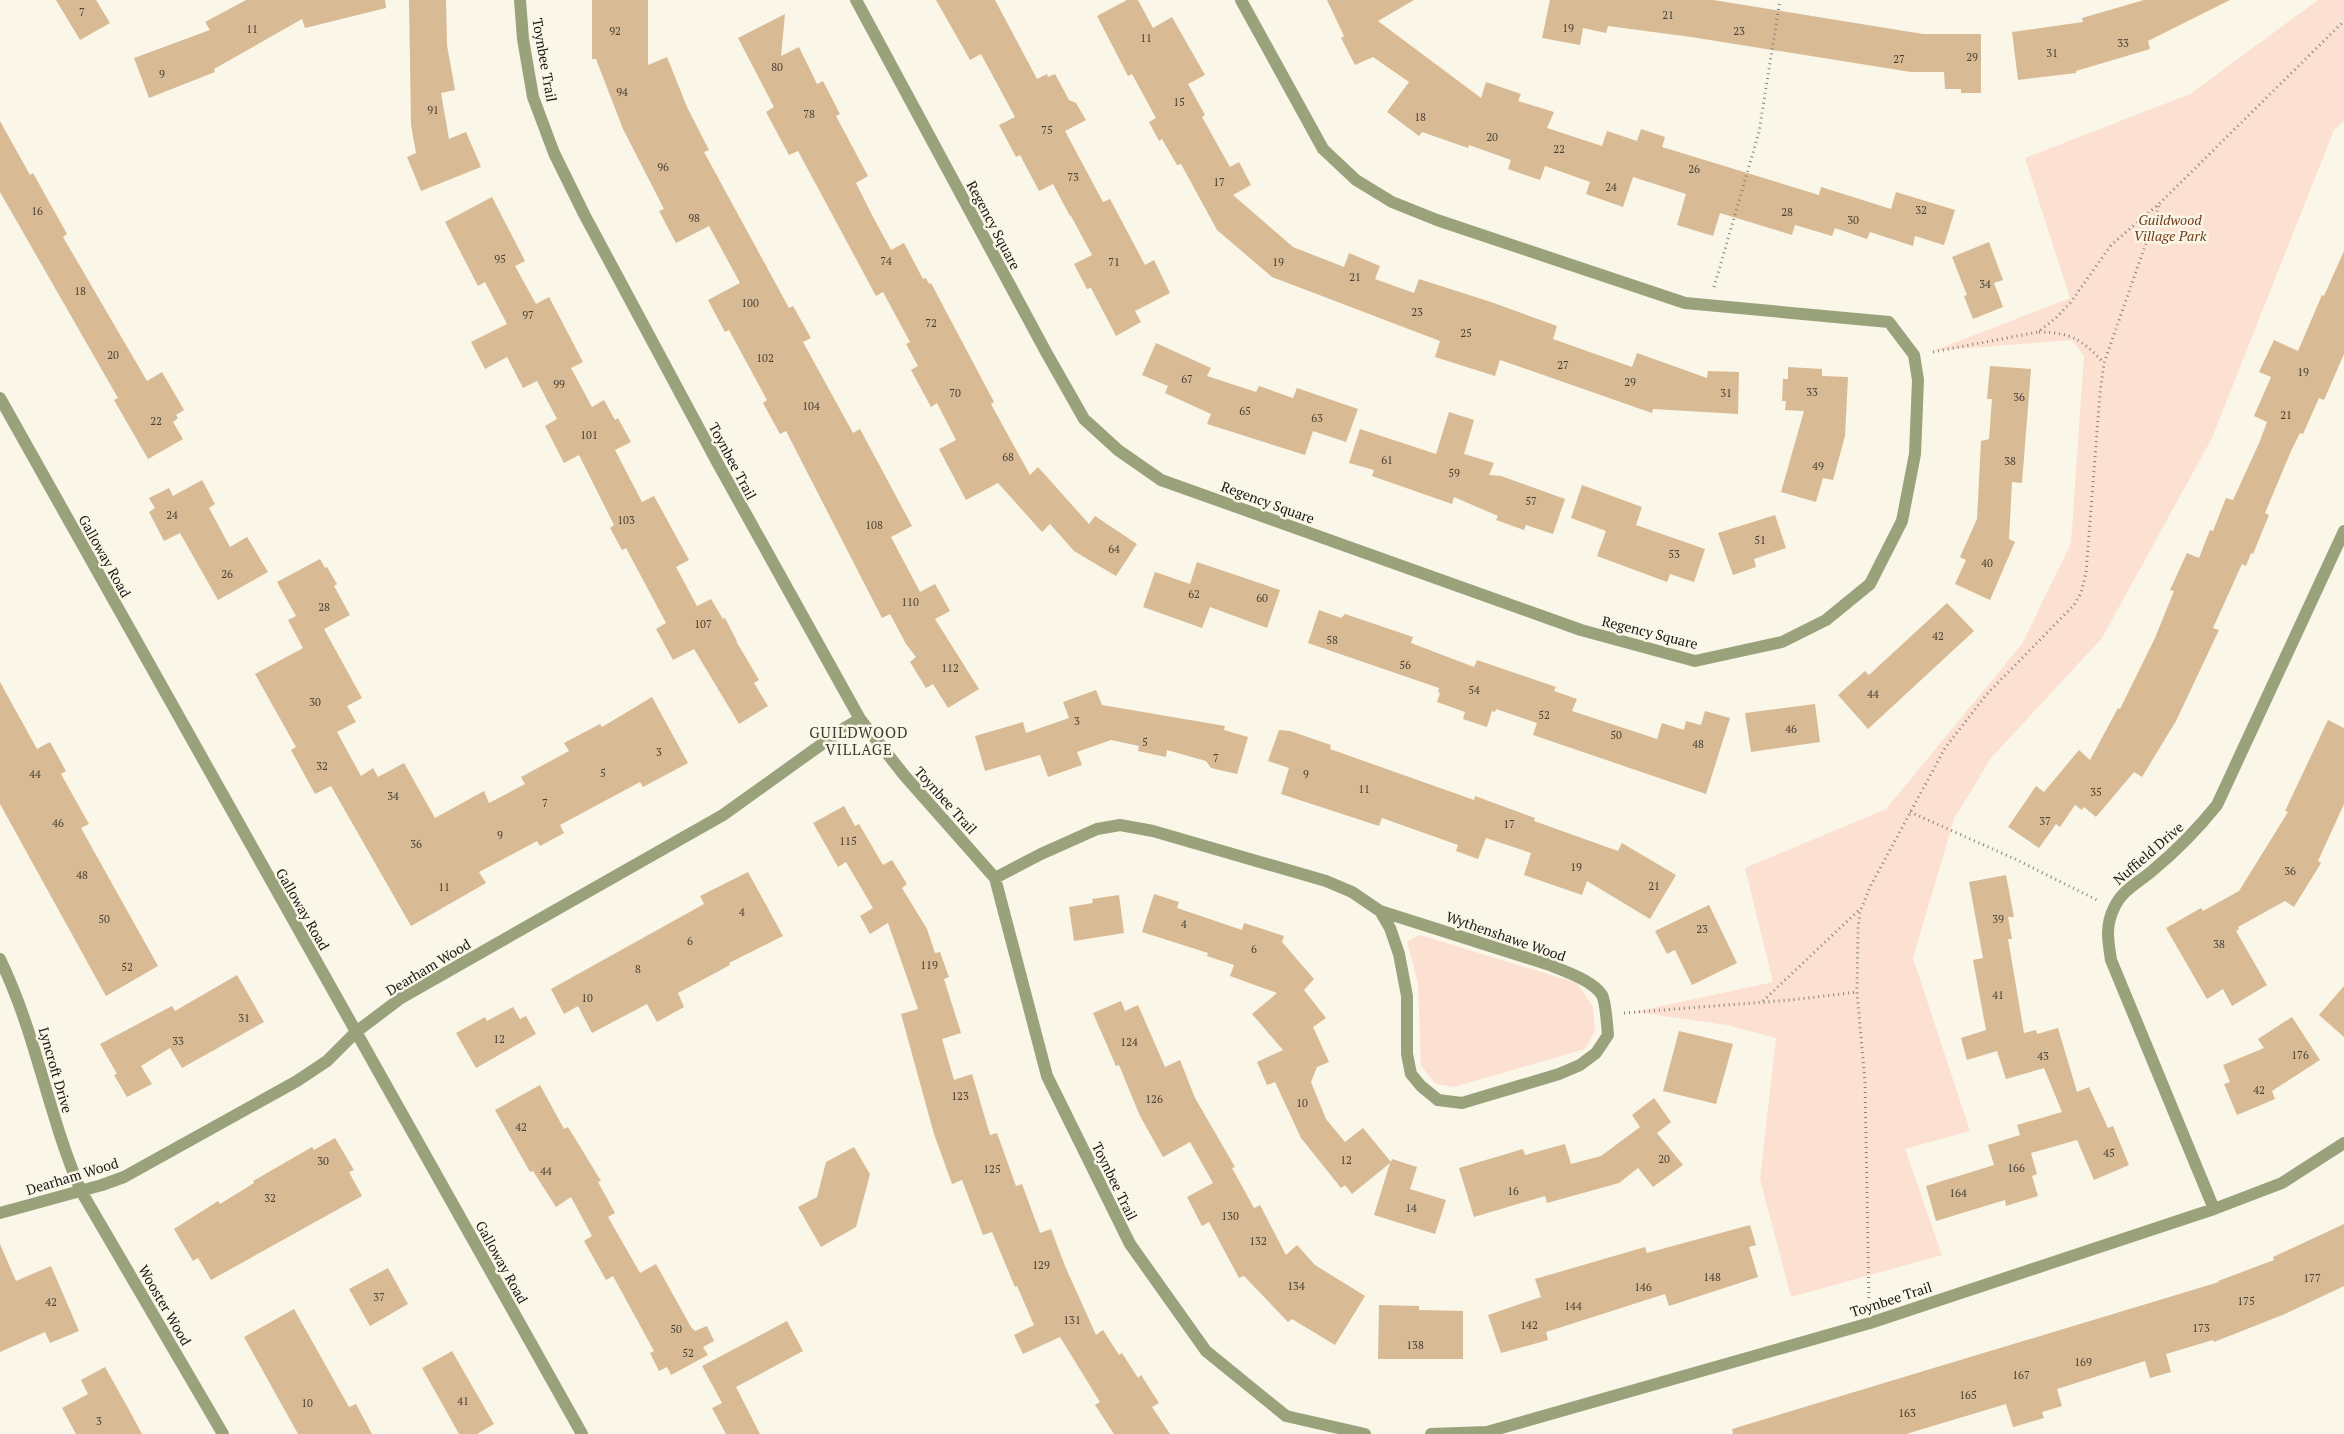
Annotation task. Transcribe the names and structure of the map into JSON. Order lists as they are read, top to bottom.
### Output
{
  "streets": {
    "street": [
      "Toynbee Trail",
      "Regency Square",
      "Galloway Road",
      "Nuffield Drive",
      "Wythenshawe Wood",
      "Dearham Wood",
      "Lyncroft Drive",
      "Wooster Wood"
    ]
  },
  "crossings": [
    ["Toynbee Trail", "Nuffield Drive"],
    ["Toynbee Trail", "Wythenshawe Wood"],
    ["Toynbee Trail", "Dearham Wood"],
    ["Galloway Road", "Dearham Wood"],
    ["Dearham Wood", "Lyncroft Drive"],
    ["Dearham Wood", "Wooster Wood"],
    ["Lyncroft Drive", "Wooster Wood"]
  ],
  "districts": ["GUILDWOOD VILLAGE"],
  "parks": ["Guildwood Village Park"],
  "house_numbers": [
    "7",
    "21",
    "19",
    "11",
    "92",
    "23",
    "11",
    "33",
    "31",
    "29",
    "27",
    "80",
    "9",
    "94",
    "15",
    "91",
    "78",
    "18",
    "75",
    "20",
    "22",
    "96",
    "26",
    "73",
    "17",
    "24",
    "32",
    "16",
    "28",
    "98",
    "30",
    "95",
    "74",
    "71",
    "19",
    "21",
    "34",
    "18",
    "100",
    "23",
    "97",
    "72",
    "25",
    "20",
    "102",
    "27",
    "19",
    "67",
    "29",
    "99",
    "33",
    "70",
    "31",
    "36",
    "104",
    "65",
    "21",
    "63",
    "22",
    "101",
    "68",
    "61",
    "38",
    "49",
    "59",
    "57",
    "24",
    "103",
    "108",
    "51",
    "64",
    "53",
    "40",
    "26",
    "62",
    "60",
    "110",
    "28",
    "107",
    "42",
    "58",
    "56",
    "112",
    "54",
    "44",
    "30",
    "52",
    "3",
    "46",
    "50",
    "5",
    "48",
    "3",
    "7",
    "32",
    "5",
    "44",
    "9",
    "11",
    "35",
    "34",
    "7",
    "37",
    "46",
    "17",
    "9",
    "115",
    "36",
    "19",
    "36",
    "48",
    "21",
    "11",
    "4",
    "50",
    "39",
    "4",
    "23",
    "6",
    "38",
    "6",
    "119",
    "52",
    "8",
    "41",
    "10",
    "31",
    "12",
    "33",
    "124",
    "176",
    "43",
    "42",
    "123",
    "126",
    "10",
    "42",
    "45",
    "20",
    "12",
    "30",
    "166",
    "125",
    "44",
    "16",
    "164",
    "32",
    "14",
    "130",
    "132",
    "129",
    "148",
    "177",
    "134",
    "146",
    "37",
    "175",
    "42",
    "144",
    "131",
    "142",
    "173",
    "50",
    "138",
    "52",
    "169",
    "167",
    "165",
    "41",
    "10",
    "163",
    "3"
  ]
}
